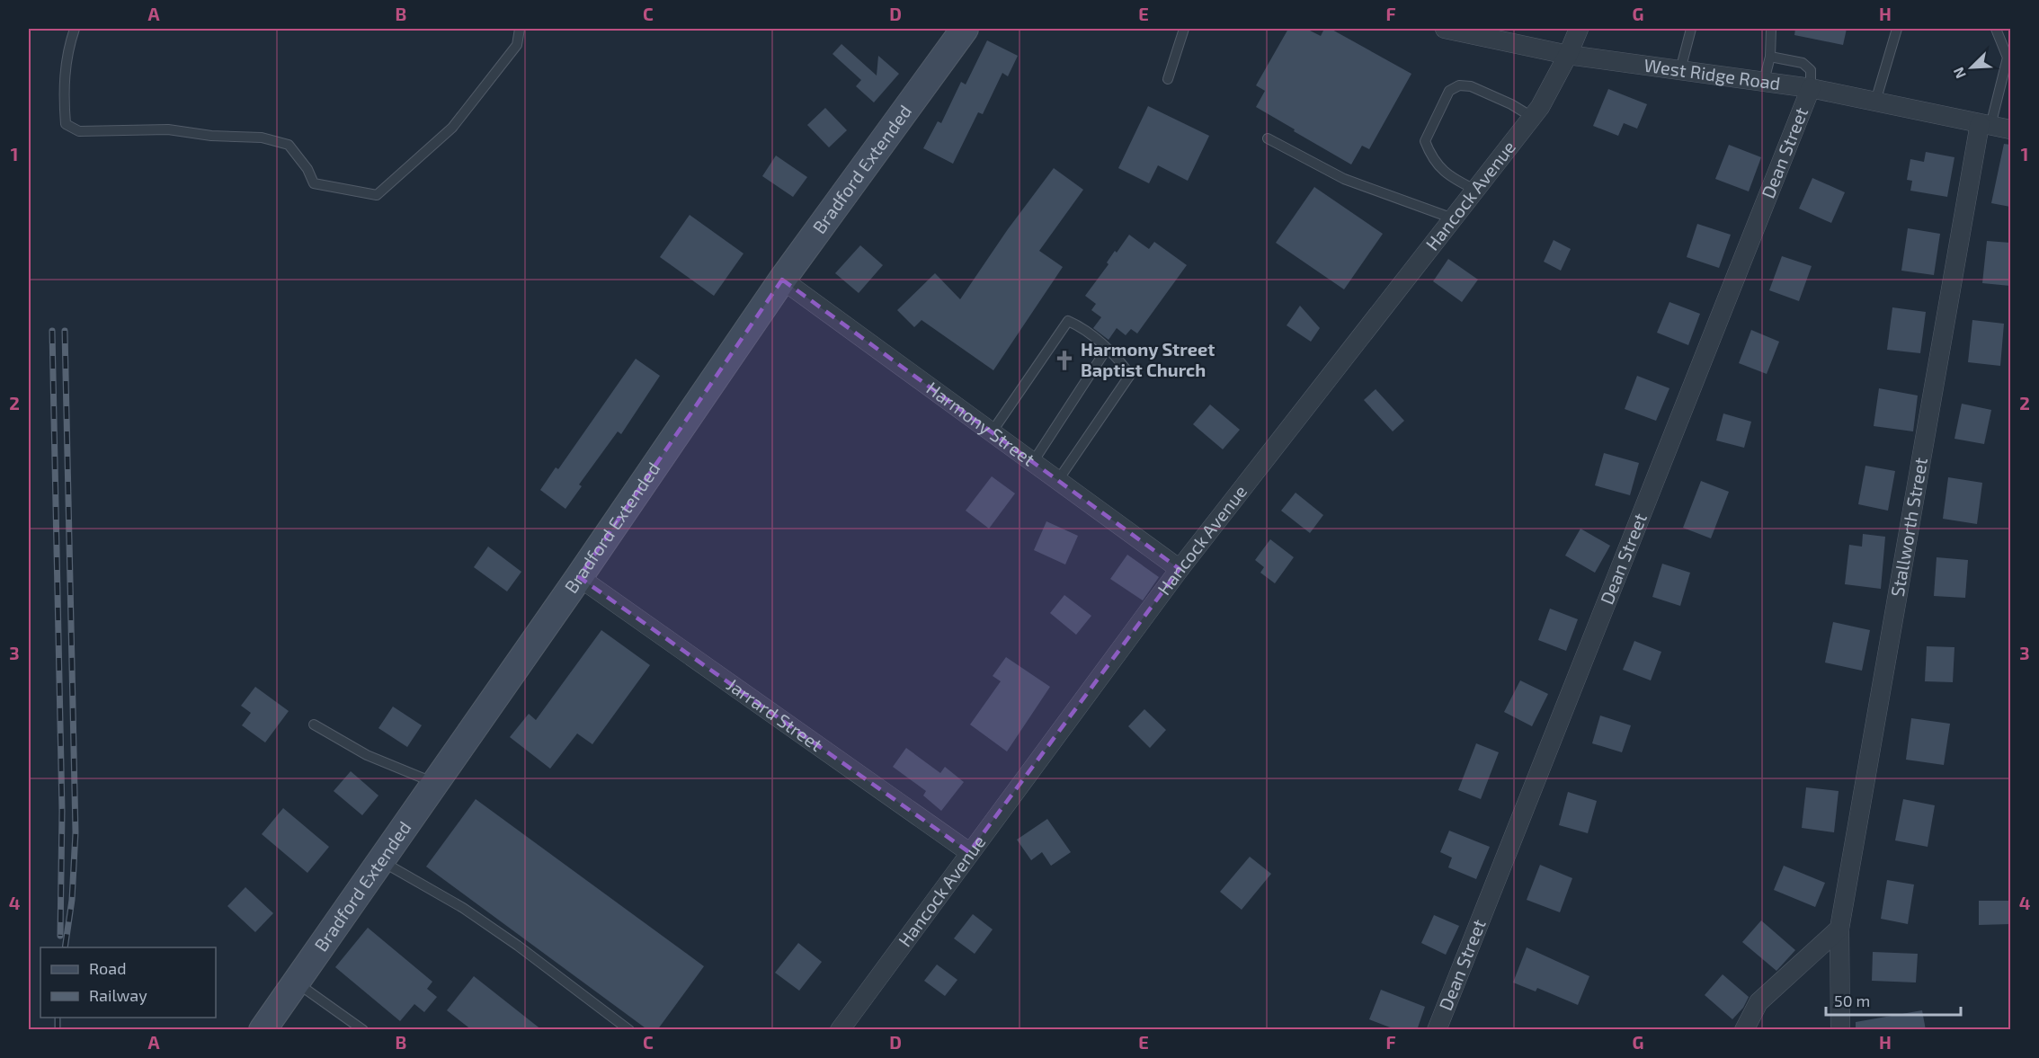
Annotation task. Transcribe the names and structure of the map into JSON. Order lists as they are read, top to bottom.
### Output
{
  "streets": {
    "street": [
      "West Ridge Road",
      "Dean Street",
      "Bradford Extended",
      "Hancock Avenue",
      "Harmony Street",
      "Stallworth Street",
      "Jarrard Street"
    ]
  },
  "crossings": [
    ["West Ridge Road", "Dean Street"],
    ["West Ridge Road", "Hancock Avenue"],
    ["West Ridge Road", "Stallworth Street"],
    ["Bradford Extended", "Harmony Street"],
    ["Bradford Extended", "Jarrard Street"],
    ["Hancock Avenue", "Harmony Street"],
    ["Hancock Avenue", "Jarrard Street"]
  ],
  "places": {
    "church": ["Harmony Street Baptist Church"]
  },
  "legend": ["Road", "Railway"],
  "scale_bar": "50 m",
  "north": "bottom left",
  "grid": {
    "columns": [
      "A",
      "B",
      "C",
      "D",
      "E",
      "F",
      "G",
      "H"
    ],
    "rows": [
      "1",
      "2",
      "3",
      "4"
    ]
  }
}
